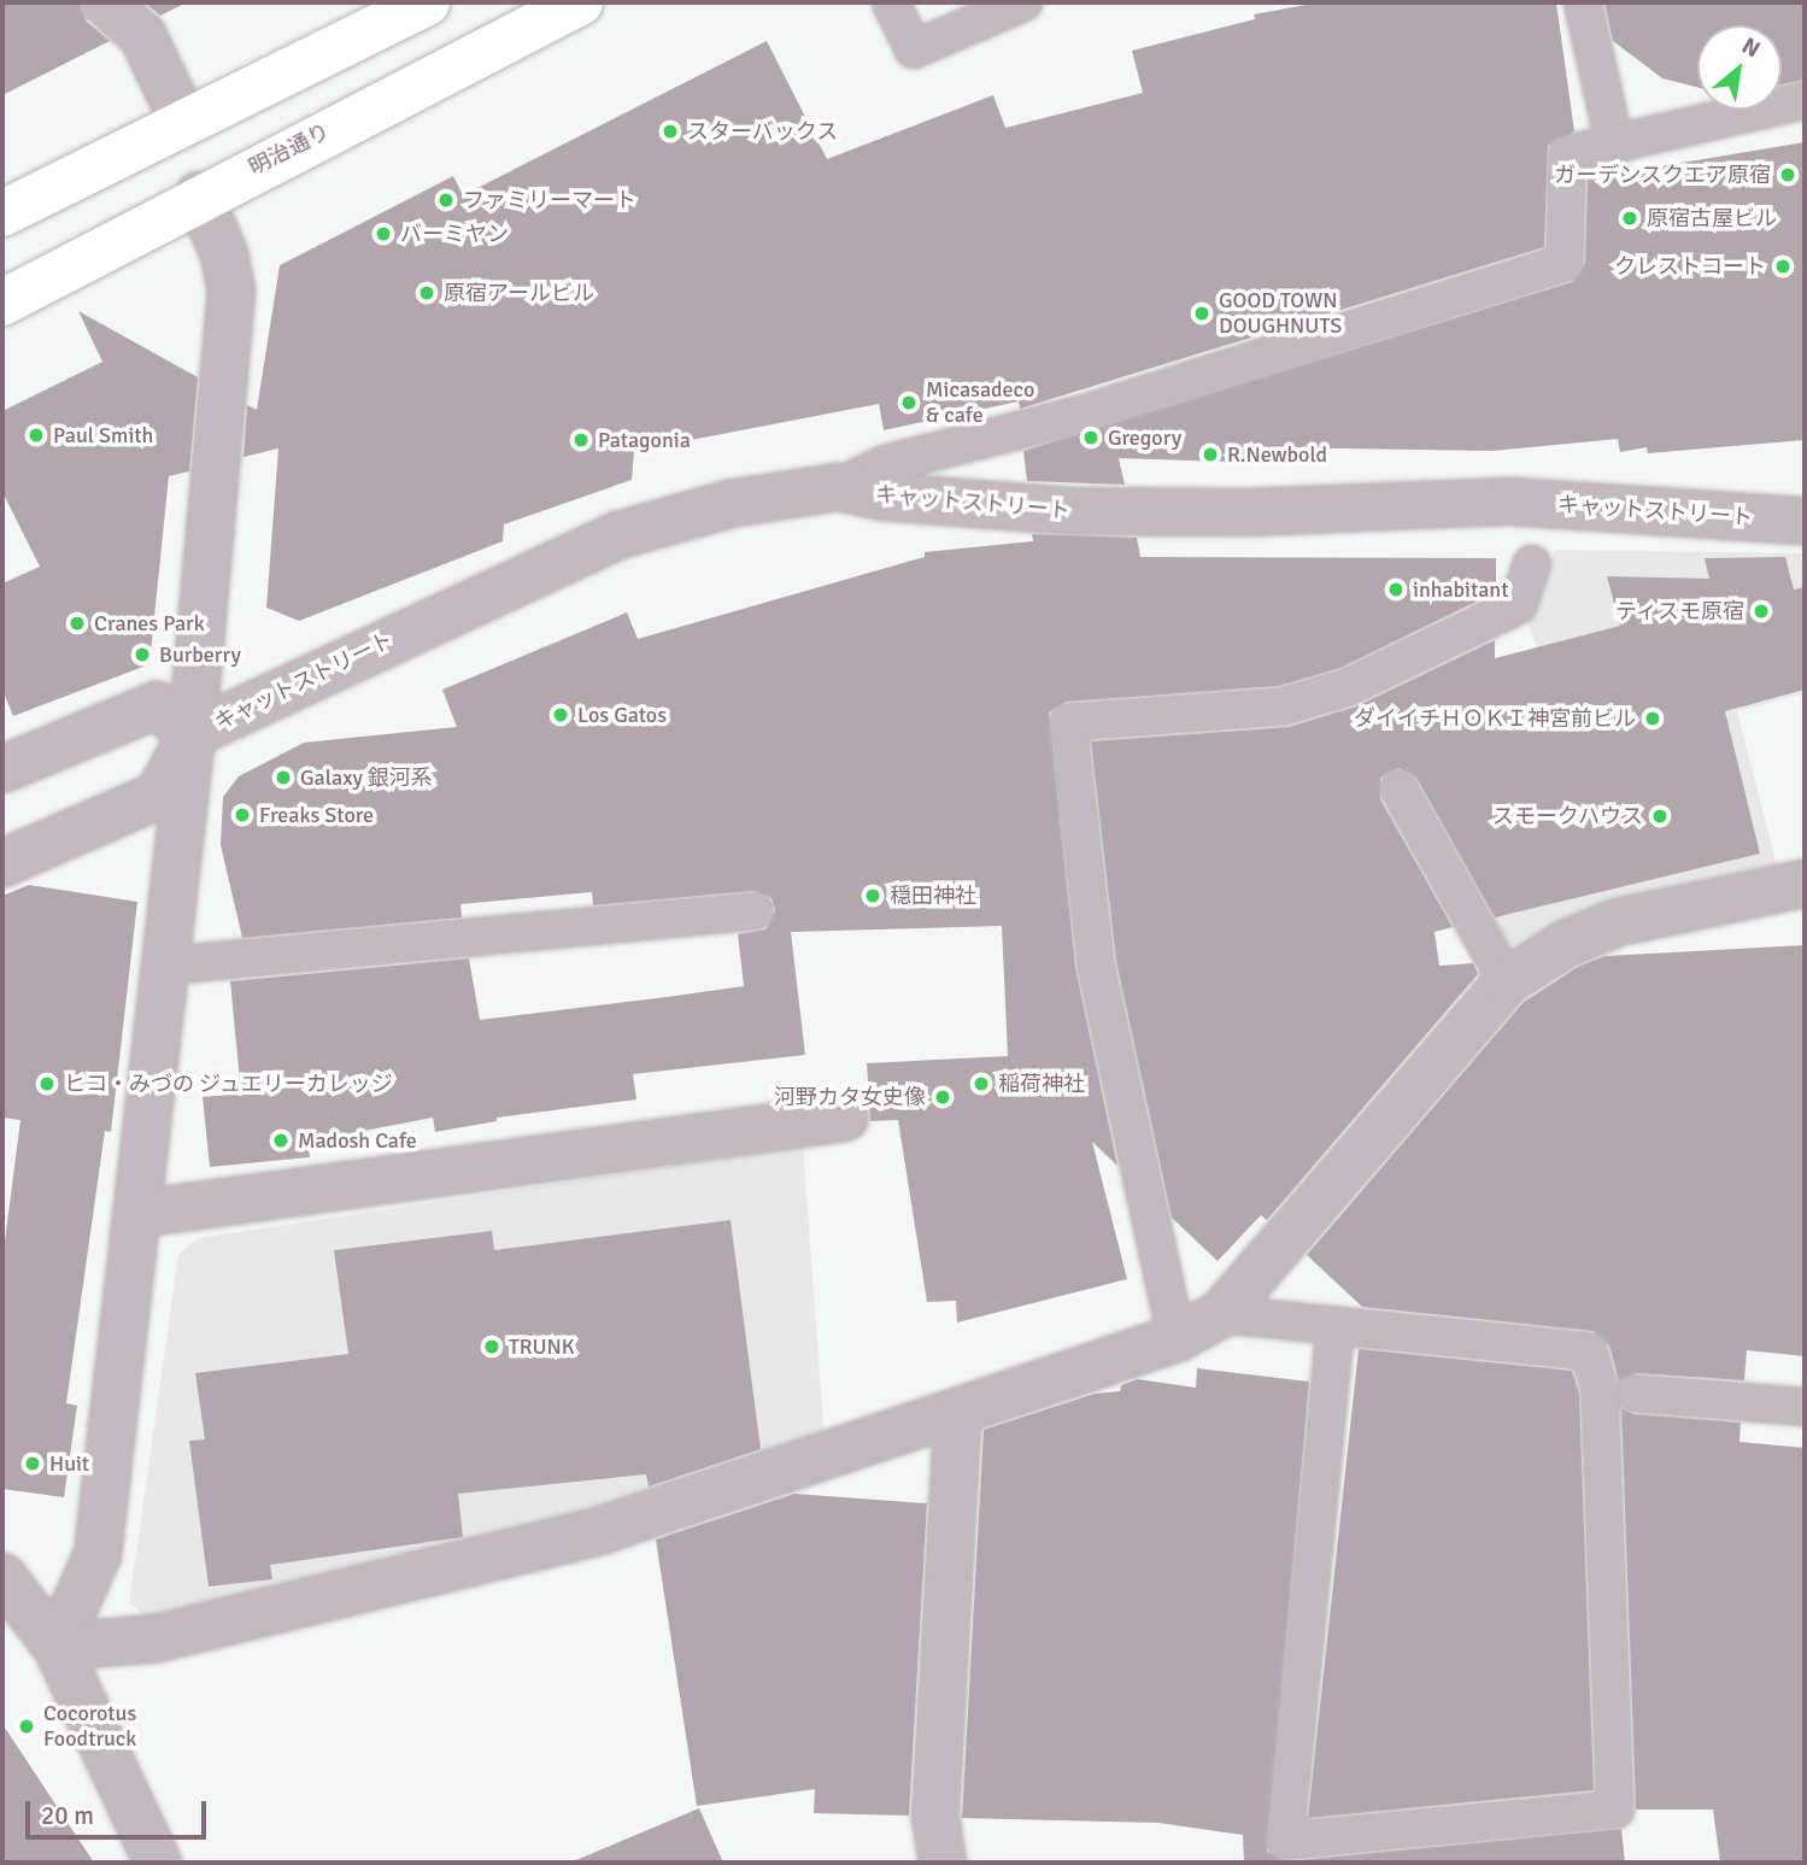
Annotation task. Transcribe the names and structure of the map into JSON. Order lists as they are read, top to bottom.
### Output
{
  "streets": {
    "main road": ["明治通り"],
    "street": ["キャットストリート"]
  },
  "places": [
    "スターバックス",
    "ガーデンスクエア原宿",
    "ファミリーマート",
    "原宿古屋ビル",
    "バーミヤン",
    "クレストコート",
    "原宿アールビル",
    "GOOD TOWN DOUGHNUTS",
    "Micasadeco & cafe",
    "Paul Smith",
    "Gregory",
    "Patagonia",
    "R.Newbold",
    "inhabitant",
    "ティスモ原宿",
    "Cranes Park",
    "Burberry",
    "Los Gatos",
    "ダイイチＨＯＫＩ神宮前ビル",
    "Galaxy 銀河系",
    "Freaks Store",
    "スモークハウス",
    "穏田神社",
    "ヒコ・みづの ジュエリーカレッジ",
    "稲荷神社",
    "河野カタ女史像",
    "Madosh Cafe",
    "TRUNK",
    "Huit",
    "Cocorotus Foodtruck"
  ],
  "scale_bar": "20 m",
  "north": "top right"
}
